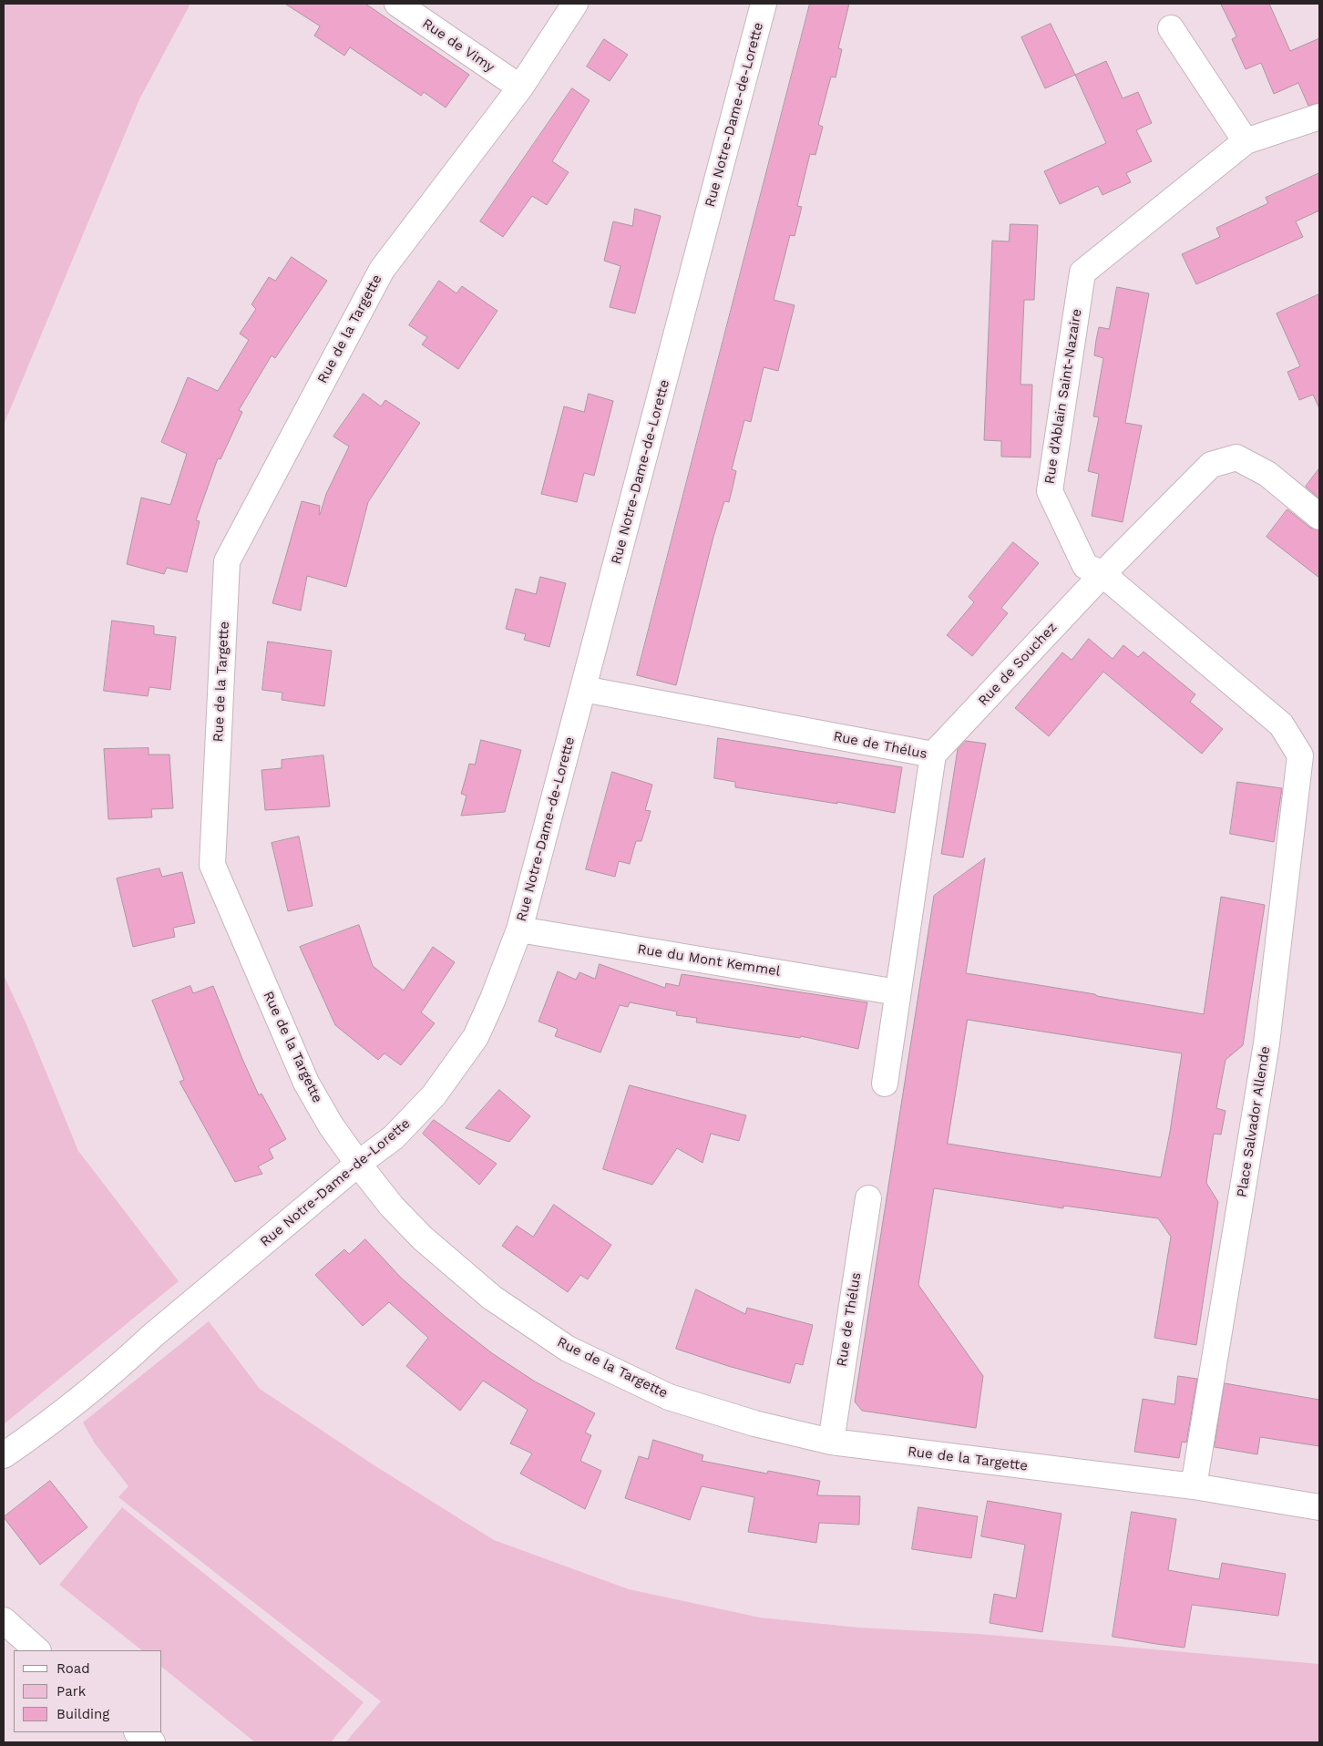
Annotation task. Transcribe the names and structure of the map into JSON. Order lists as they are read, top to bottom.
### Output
{
  "streets": {
    "street": [
      "Rue de Vimy",
      "Rue Notre-Dame-de-Lorette",
      "Rue de la Targette",
      "Rue d'Ablain Saint-Nazaire",
      "Rue de Souchez",
      "Rue de Thélus",
      "Rue du Mont Kemmel",
      "Place Salvador Allende"
    ]
  },
  "crossings": [
    ["Rue de Vimy", "Rue de la Targette"],
    ["Rue Notre-Dame-de-Lorette", "Rue de la Targette"],
    ["Rue Notre-Dame-de-Lorette", "Rue de Thélus"],
    ["Rue Notre-Dame-de-Lorette", "Rue du Mont Kemmel"],
    ["Rue de la Targette", "Rue de Thélus"],
    ["Rue de la Targette", "Place Salvador Allende"],
    ["Rue d'Ablain Saint-Nazaire", "Rue de Souchez"],
    ["Rue d'Ablain Saint-Nazaire", "Place Salvador Allende"],
    ["Rue de Souchez", "Rue de Thélus"],
    ["Rue de Thélus", "Rue du Mont Kemmel"]
  ],
  "legend": ["Road", "Park", "Building"]
}
